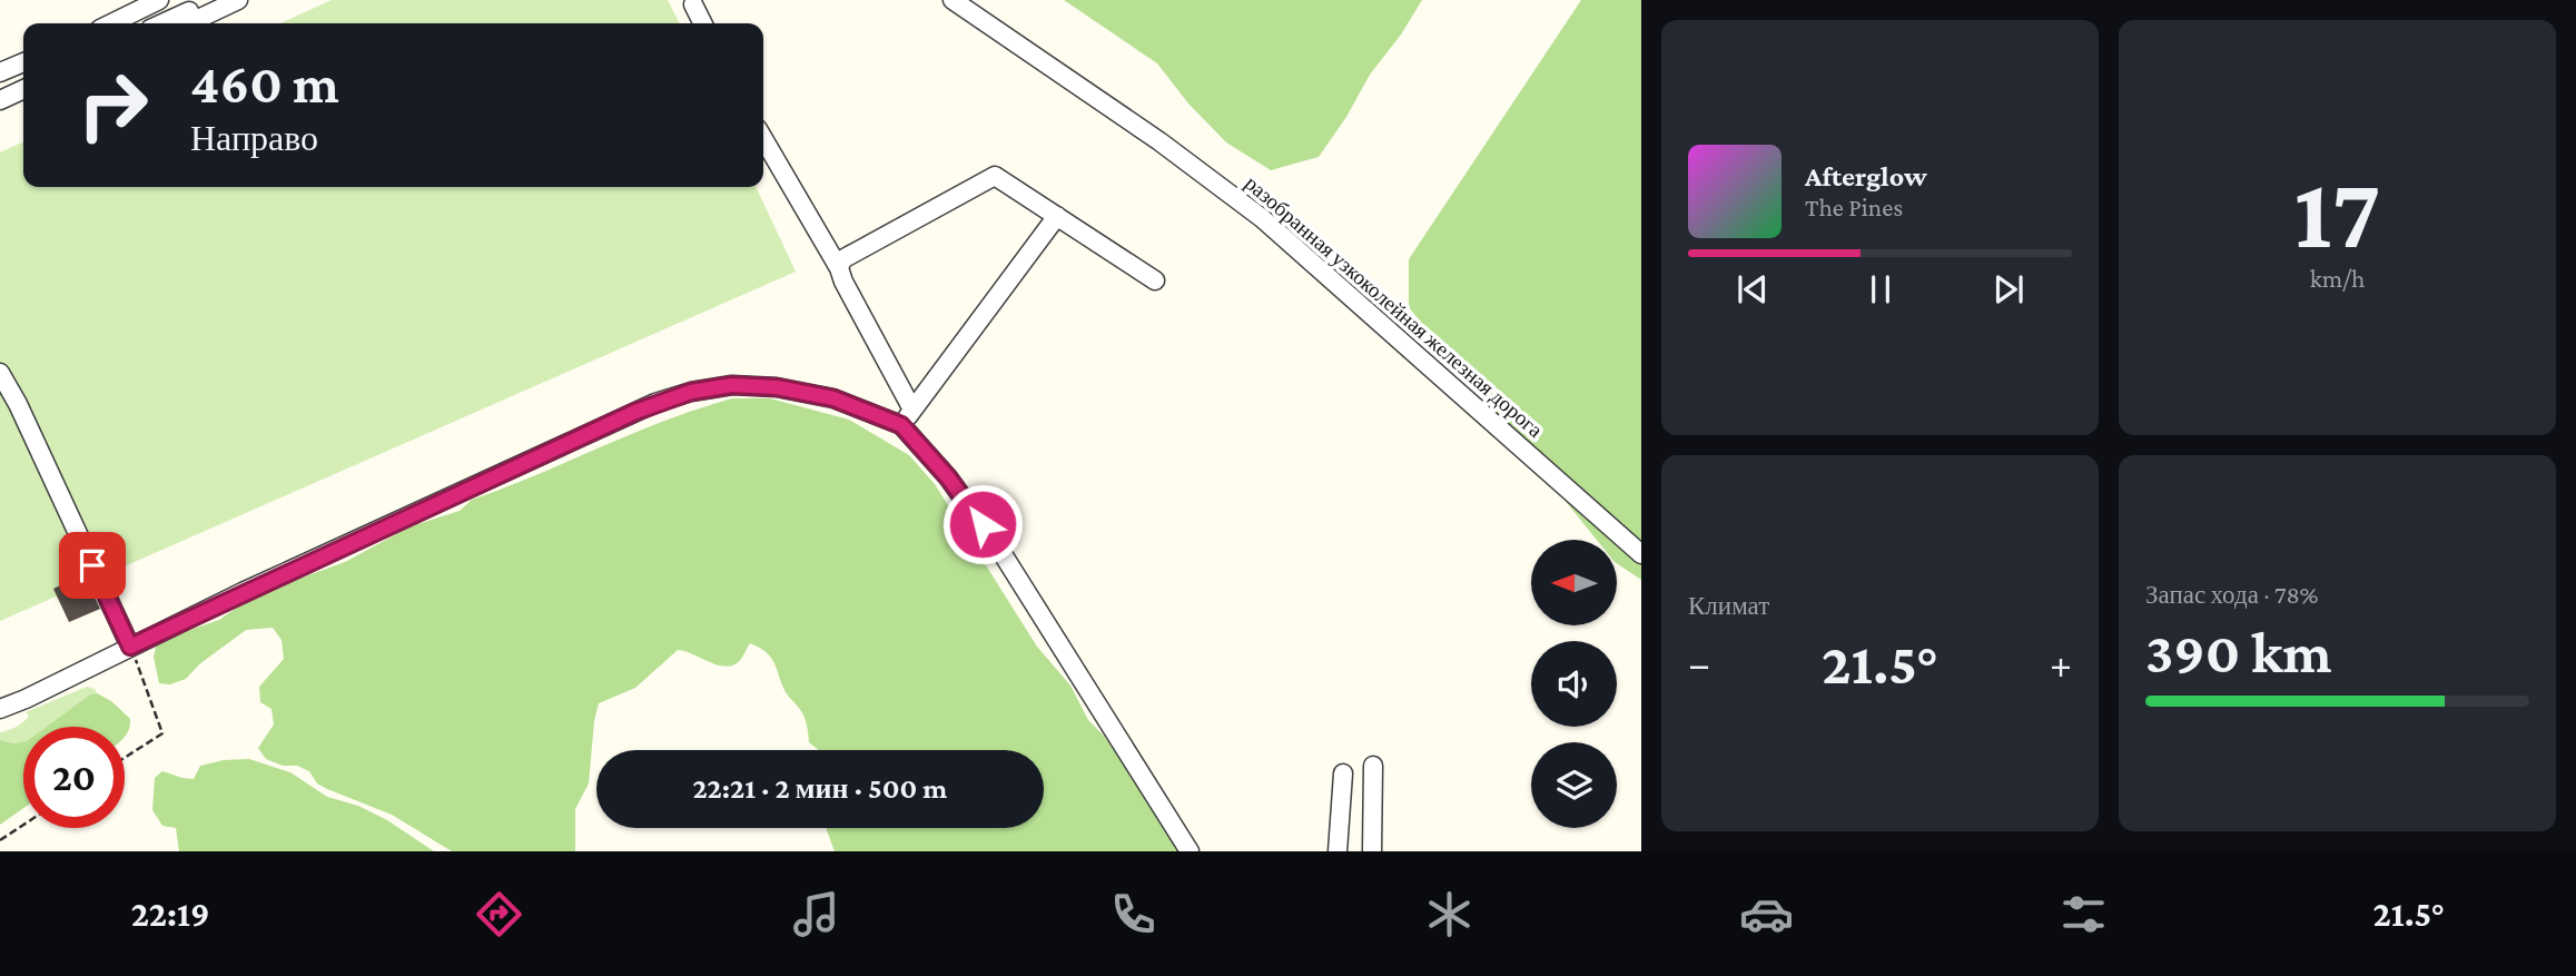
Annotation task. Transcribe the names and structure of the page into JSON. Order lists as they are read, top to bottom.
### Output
{
  "streets": {
    "street": ["разобранная узкоколейная железная дорога"]
  },
  "north": "left",
  "page": {
    "tile": [
      ["17", "km/h"],
      "Климат",
      ["Запас хода · 78%", "390 km"]
    ],
    "turn": ["460 m", "Направо"],
    "song": ["Afterglow", "The Pines"],
    "heat": ["−", "21.5°", "+"],
    "limit": "20",
    "trip": "22:21 · 2 мин · 500 m",
    "tabs": ["22:19", "21.5°"]
  }
}
